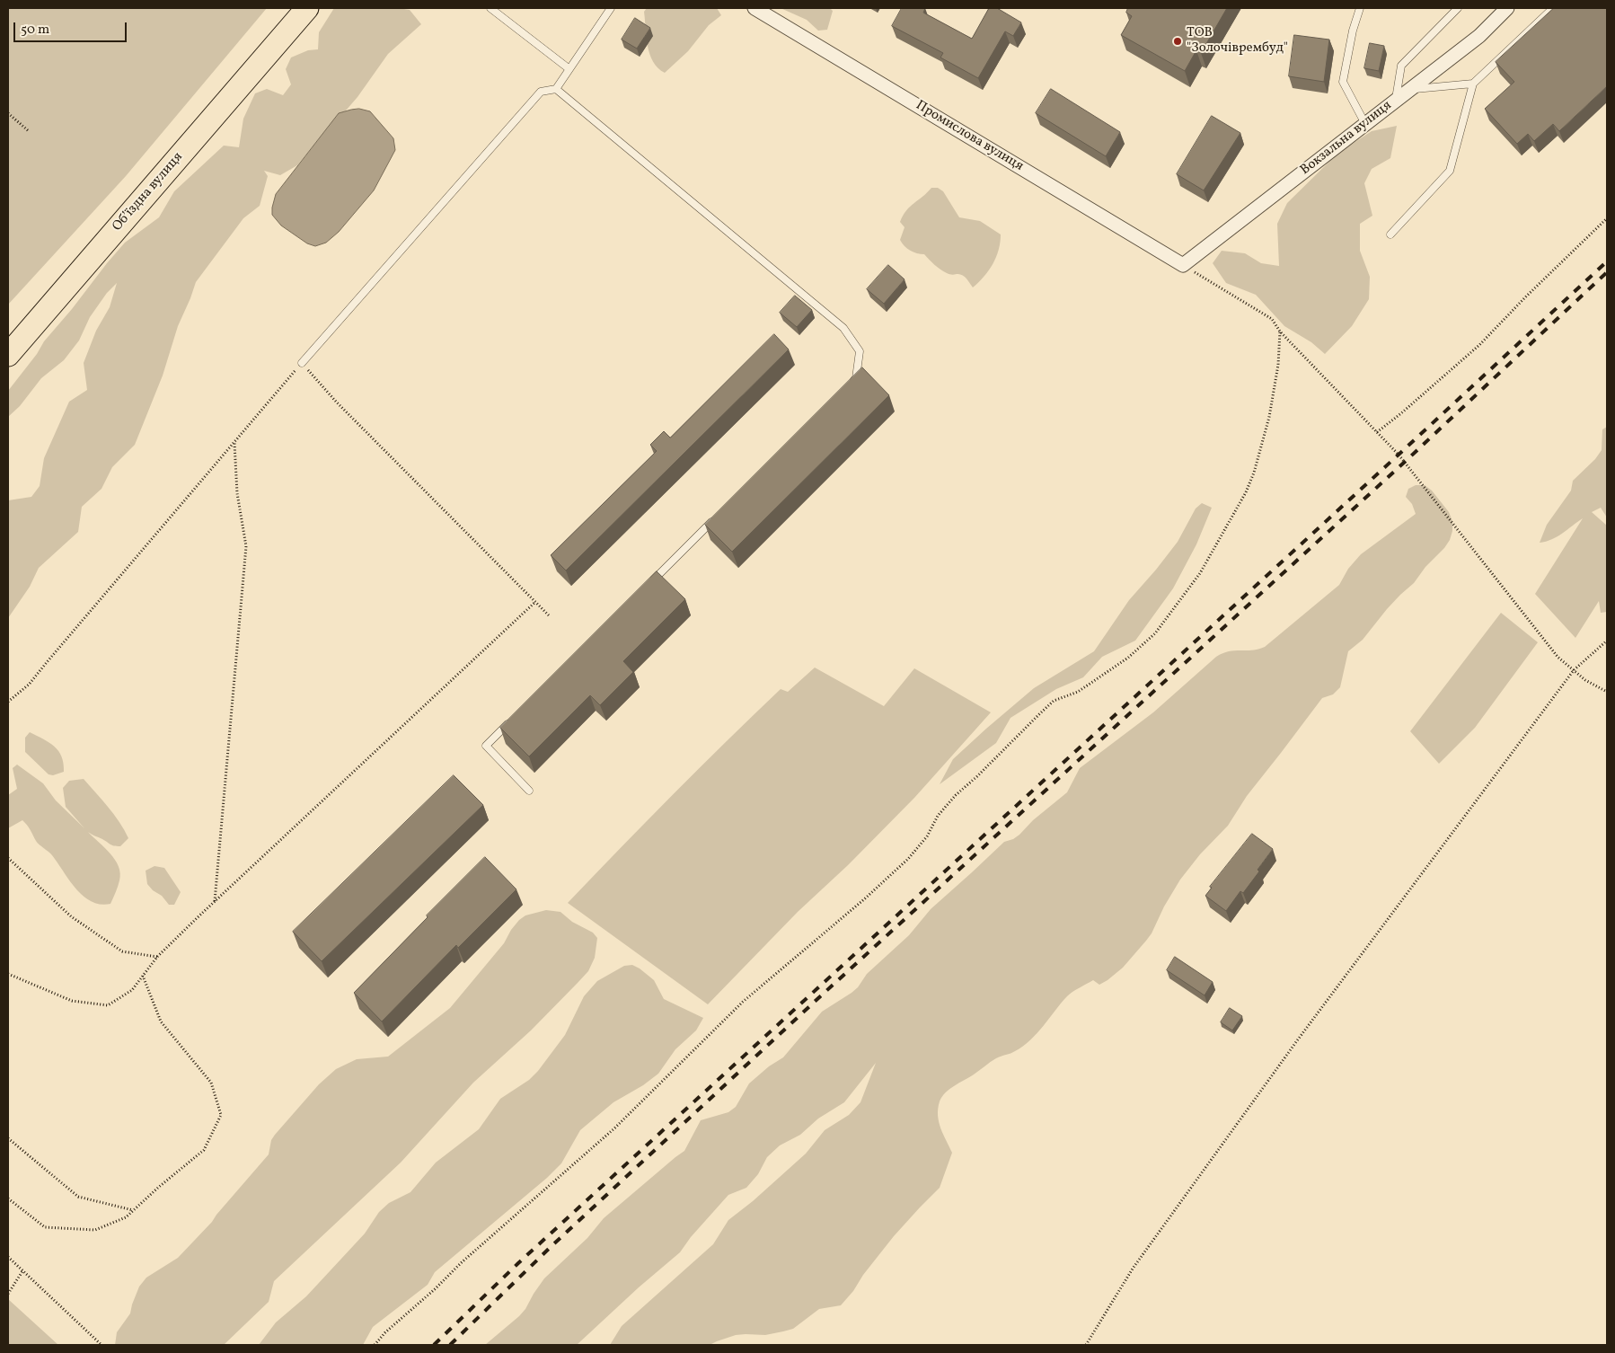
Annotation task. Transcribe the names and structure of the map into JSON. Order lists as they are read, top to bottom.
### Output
{
  "streets": {
    "highway": ["Обʼїздна вулиця"],
    "street": ["Промислова вулиця", "Вокзальна вулиця"]
  },
  "crossings": [
    ["Промислова вулиця", "Вокзальна вулиця"]
  ],
  "places": ["ТОВ \"Золочіврембуд\""],
  "scale_bar": "50 m"
}
